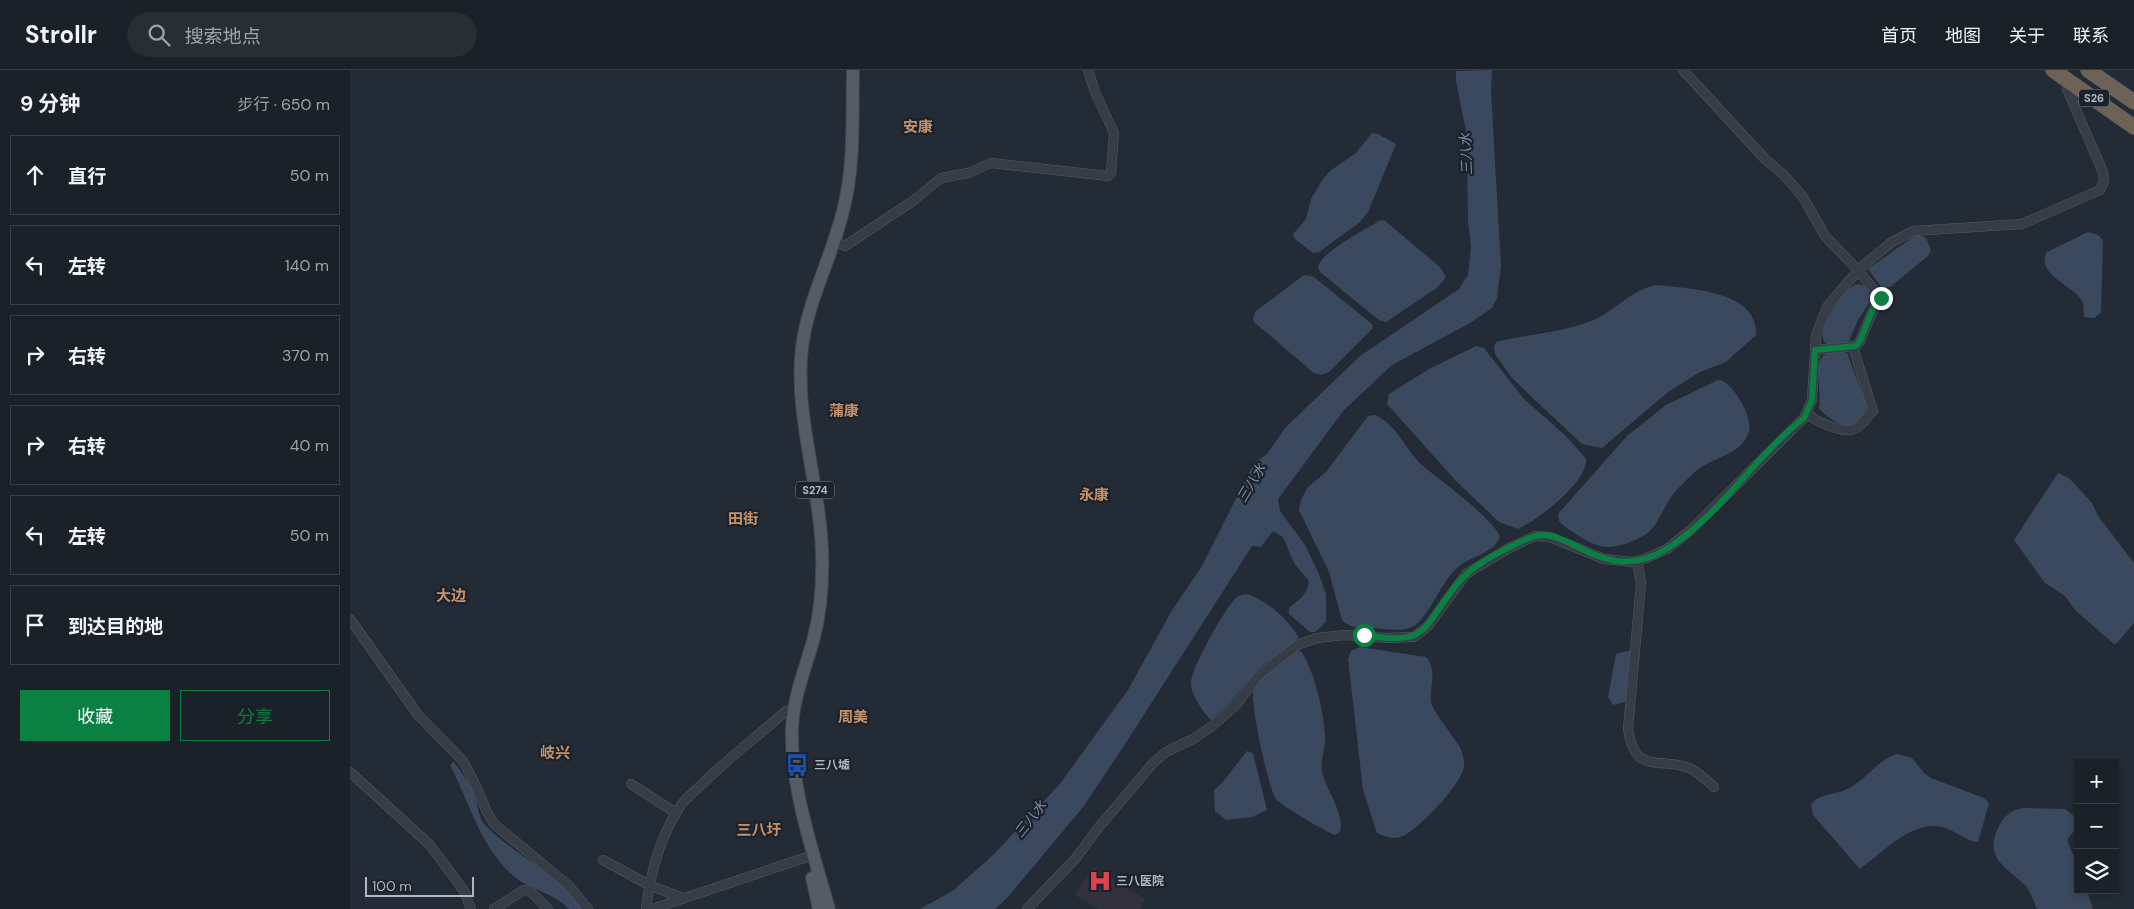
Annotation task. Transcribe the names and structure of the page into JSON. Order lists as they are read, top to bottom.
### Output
{
  "streets": {
    "highway": ["S26"],
    "main road": ["S274"]
  },
  "districts": [
    "安康",
    "蒲康",
    "永康",
    "田街",
    "大边",
    "周美",
    "岐兴",
    "三八圩"
  ],
  "water": ["三八水"],
  "places": {
    "bus stop": ["三八墟"],
    "hospital": ["三八医院"]
  },
  "scale_bar": "100 m",
  "page": {
    "header": "Strollr",
    "search": "搜索地点",
    "nav": [
      "首页",
      "地图",
      "关于",
      "联系"
    ],
    "heading": ["9 分钟", "步行 · 650 m"],
    "list": [
      ["直行", "50 m"],
      ["左转", "140 m"],
      ["右转", "370 m"],
      ["右转", "40 m"],
      ["左转", "50 m"],
      "到达目的地"
    ],
    "buttons": ["收藏", "分享"],
    "map_buttons": ["+", "−"],
    "scale": "100 m"
  }
}
